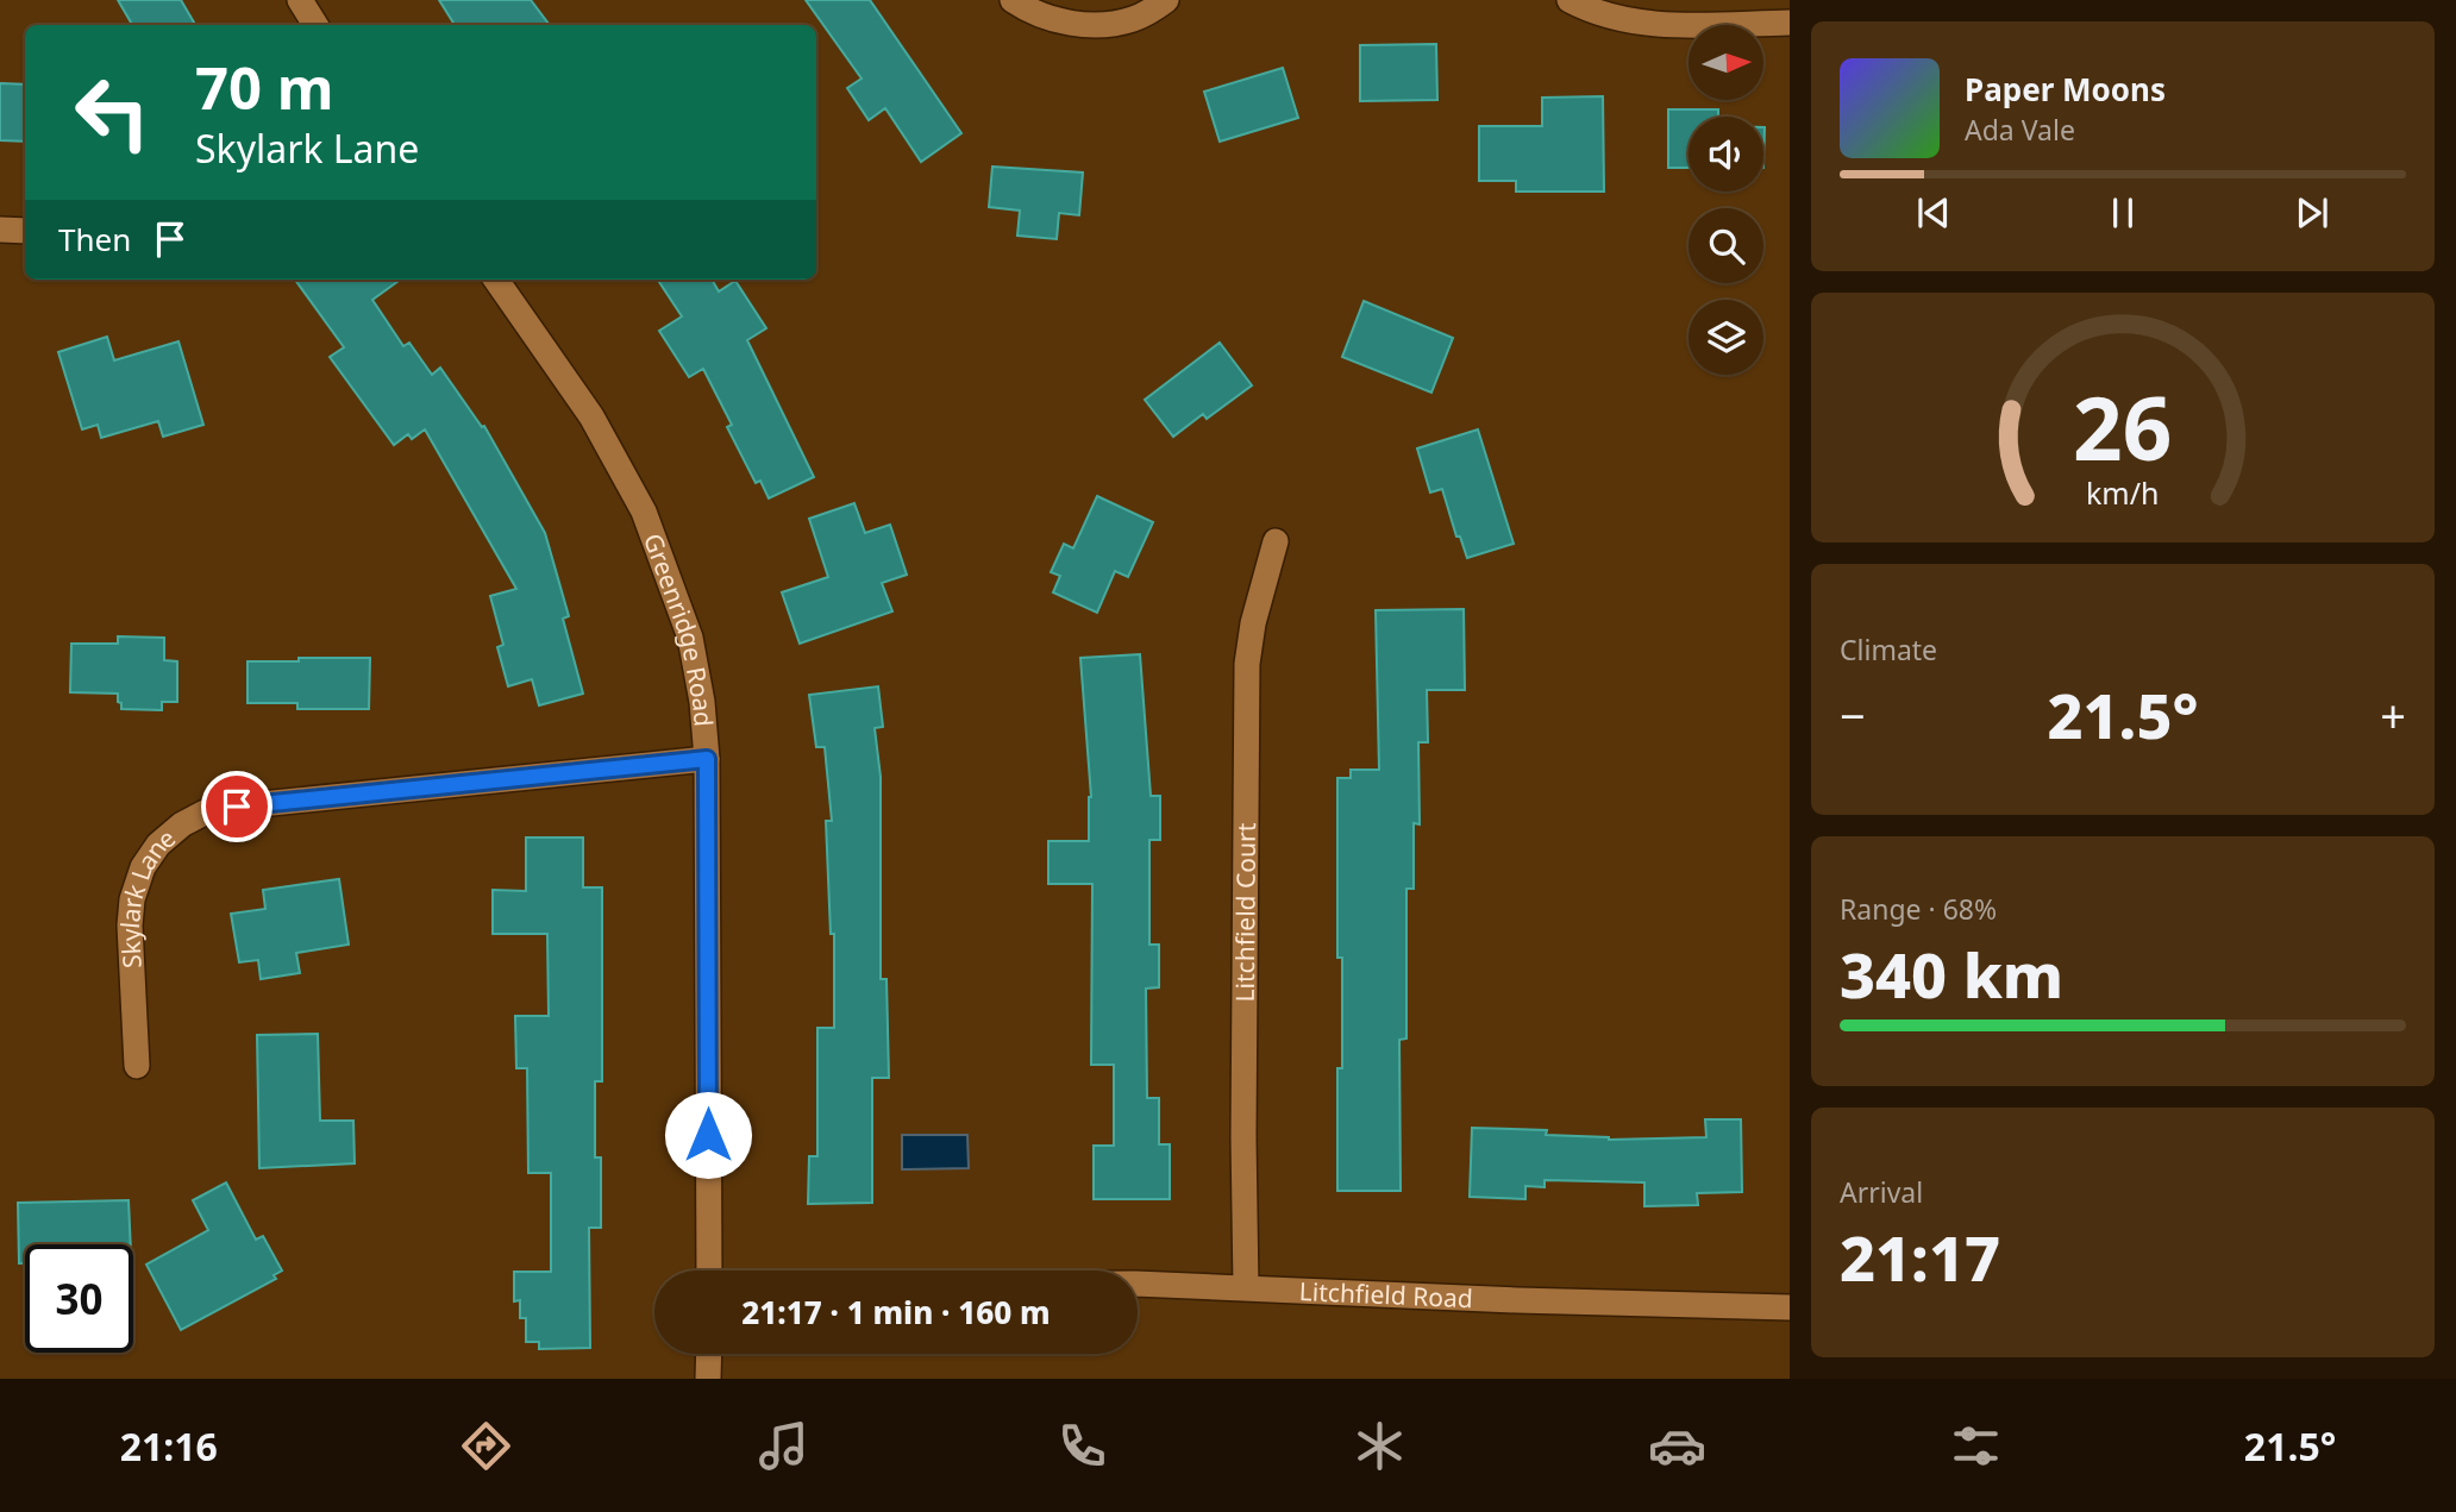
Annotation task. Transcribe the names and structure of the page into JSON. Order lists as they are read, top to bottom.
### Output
{
  "streets": {
    "street": [
      "Greenridge Road",
      "Skylark Lane",
      "Litchfield Court",
      "Litchfield Road"
    ]
  },
  "crossings": [
    ["Greenridge Road", "Skylark Lane"],
    ["Litchfield Court", "Litchfield Road"]
  ],
  "north": "right",
  "page": {
    "turn": ["70 m", "Skylark Lane"],
    "song": ["Paper Moons", "Ada Vale"],
    "then": "Then",
    "tile": [
      "Climate",
      ["Range · 68%", "340 km"],
      ["Arrival", "21:17"]
    ],
    "heat": ["−", "21.5°", "+"],
    "limit": "30",
    "trip": "21:17 · 1 min · 160 m",
    "tabs": ["21:16", "21.5°"],
    "gauge": ["26", "km/h"]
  }
}
